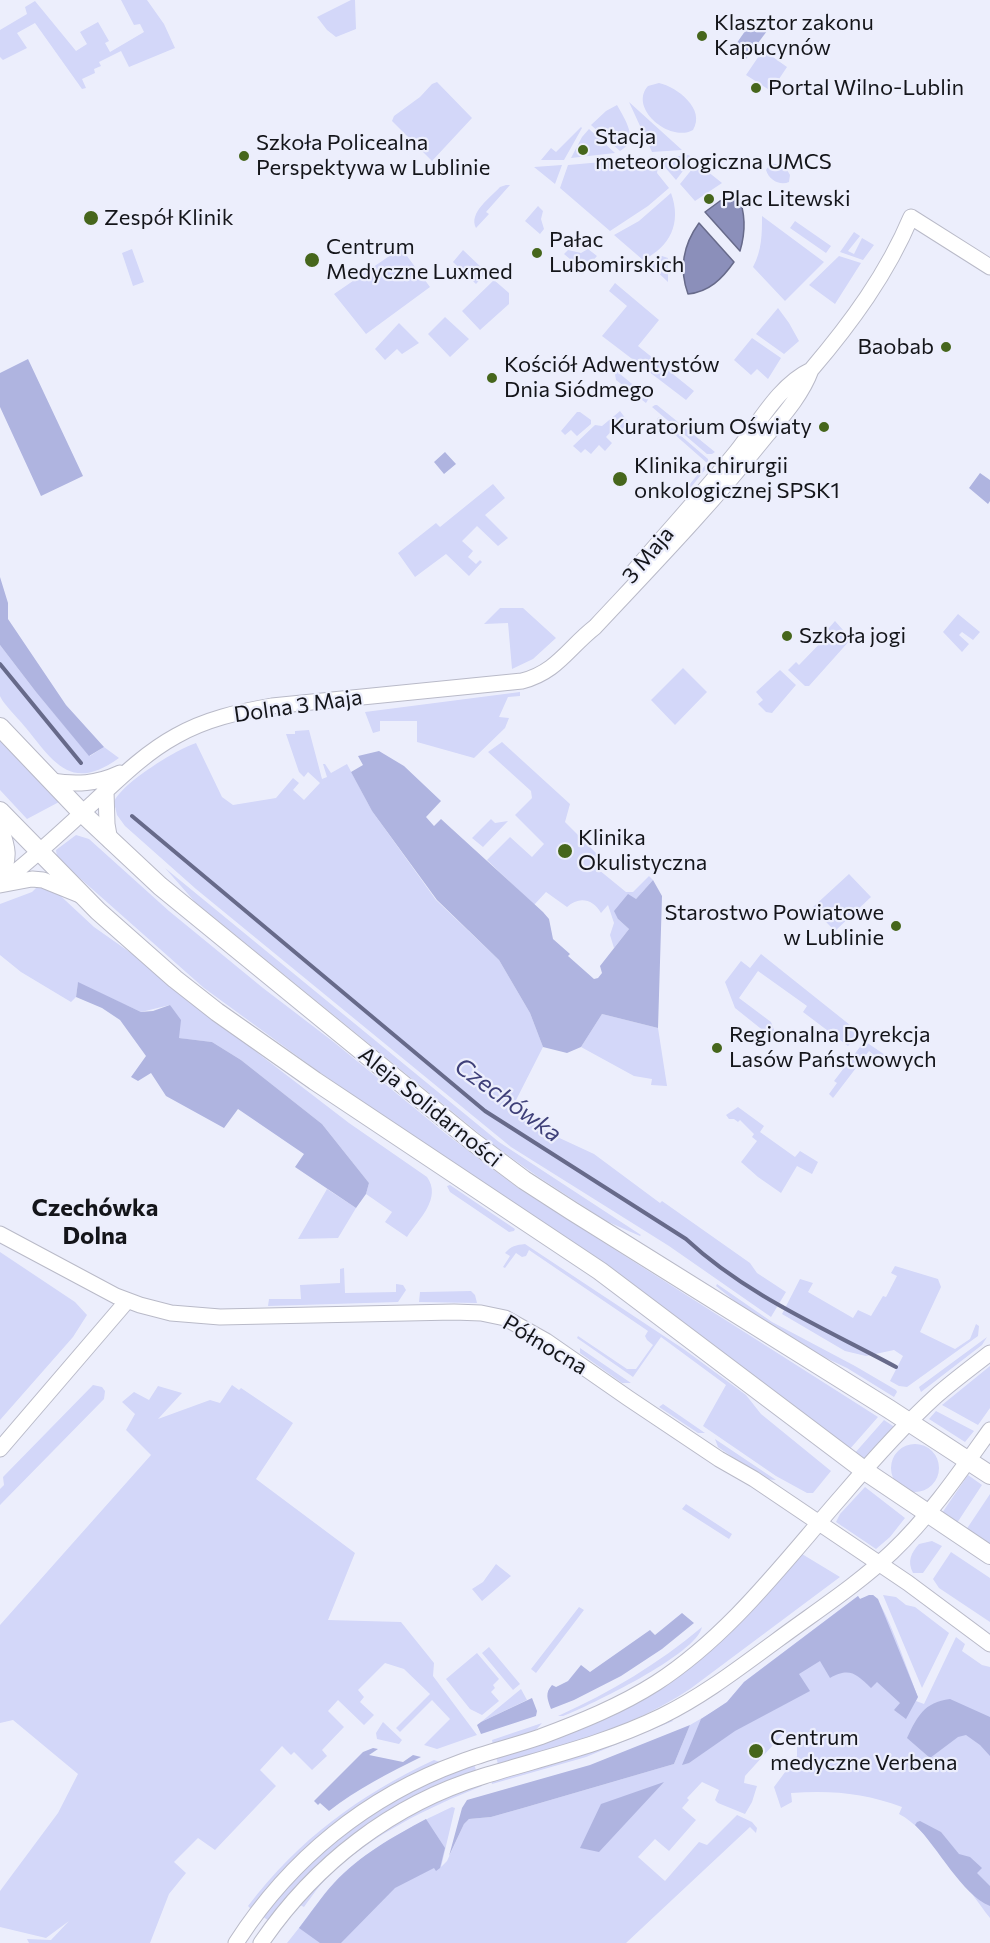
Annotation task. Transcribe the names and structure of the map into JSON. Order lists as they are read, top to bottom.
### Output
{
  "streets": {
    "main road": ["Aleja Solidarności"],
    "street": ["3 Maja", "Dolna 3 Maja", "Północna"]
  },
  "crossings": [
    ["3 Maja", "Dolna 3 Maja"],
    ["Dolna 3 Maja", "Aleja Solidarności"]
  ],
  "districts": ["Czechówka Dolna"],
  "water": ["Czechówka"],
  "places": [
    "Klasztor zakonu Kapucynów",
    "Portal Wilno-Lublin",
    "Stacja meteorologiczna UMCS",
    "Szkoła Policealna Perspektywa w Lublinie",
    "Plac Litewski",
    "Zespół Klinik",
    "Pałac Lubomirskich",
    "Centrum Medyczne Luxmed",
    "Baobab",
    "Kościół Adwentystów Dnia Siódmego",
    "Kuratorium Oświaty",
    "Klinika chirurgii onkologicznej SPSK1",
    "Szkoła jogi",
    "Klinika Okulistyczna",
    "Starostwo Powiatowe w Lublinie",
    "Regionalna Dyrekcja Lasów Państwowych",
    "Centrum medyczne Verbena"
  ]
}
